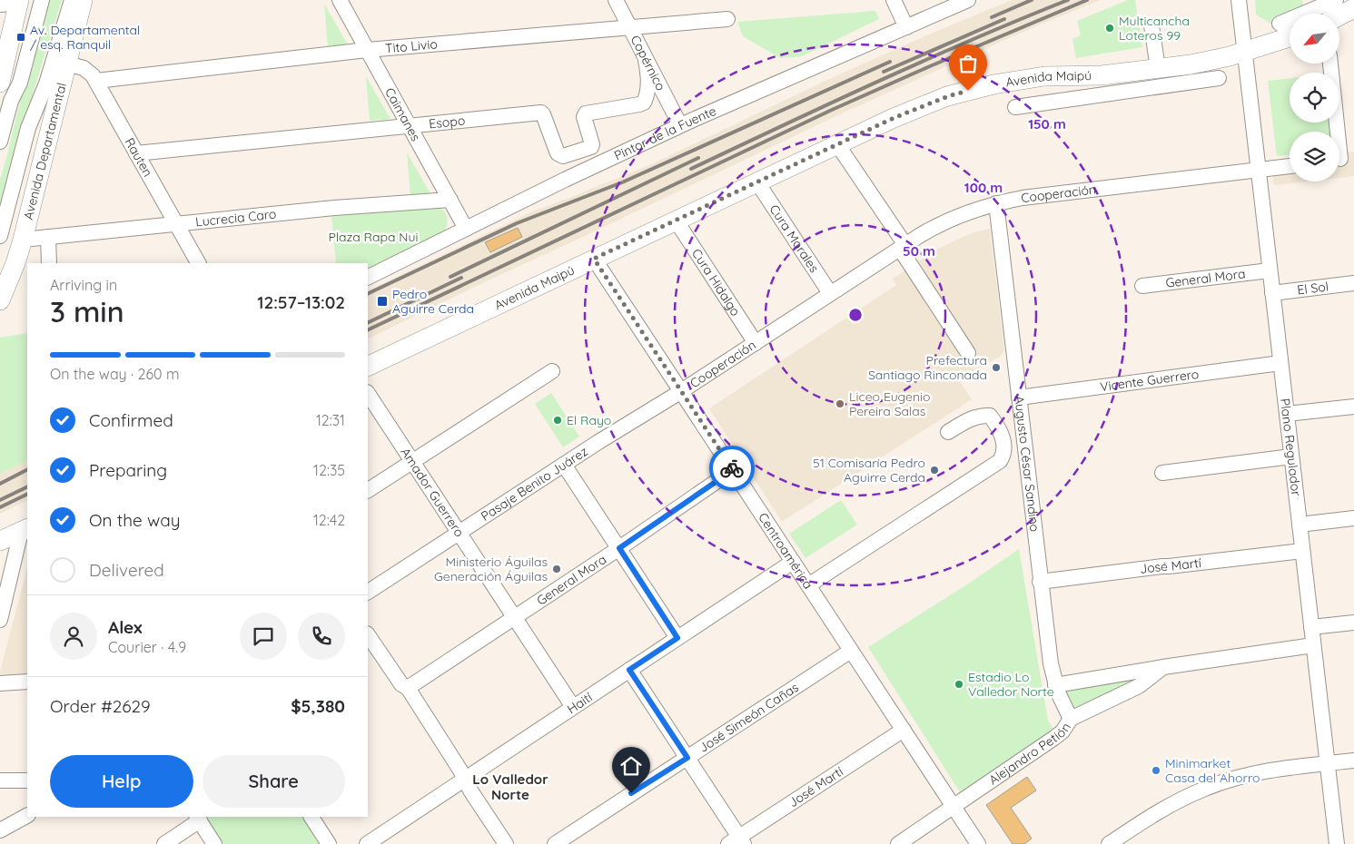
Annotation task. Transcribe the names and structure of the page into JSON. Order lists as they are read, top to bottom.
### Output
{
  "streets": {
    "main road": ["Avenida Maipú", "Avenida Departamental"],
    "street": [
      "Tito Livio",
      "Copérnico",
      "Caimanes",
      "Esopo",
      "Pintor de la Fuente",
      "Rauten",
      "Cooperación",
      "Lucrecia Caro",
      "Cura Morales",
      "General Mora",
      "Cura Hidalgo",
      "El Sol",
      "Vicente Guerrero",
      "Plano Regulador",
      "Augusto César Sandino",
      "Pasaje Benito Juárez",
      "Amador Guerrero",
      "Centroamérica",
      "José Martí",
      "Haití",
      "José Simeón Cañas",
      "Alejandro Petión"
    ]
  },
  "crossings": [
    ["Tito Livio", "Copérnico"],
    ["Tito Livio", "Caimanes"],
    ["Tito Livio", "Rauten"],
    ["Copérnico", "Esopo"],
    ["Copérnico", "Pintor de la Fuente"],
    ["Avenida Maipú", "Cura Morales"],
    ["Avenida Maipú", "Cura Hidalgo"],
    ["Avenida Maipú", "Plano Regulador"],
    ["Avenida Maipú", "Centroamérica"],
    ["Caimanes", "Esopo"],
    ["Caimanes", "Pintor de la Fuente"],
    ["Caimanes", "Lucrecia Caro"],
    ["Esopo", "Rauten"],
    ["Avenida Departamental", "Rauten"],
    ["Avenida Departamental", "Lucrecia Caro"],
    ["Rauten", "Lucrecia Caro"],
    ["Cooperación", "Cura Morales"],
    ["Cooperación", "Cura Hidalgo"],
    ["Cooperación", "Plano Regulador"],
    ["Cooperación", "Augusto César Sandino"],
    ["Cooperación", "Pasaje Benito Juárez"],
    ["Cooperación", "Centroamérica"],
    ["General Mora", "Plano Regulador"],
    ["General Mora", "Amador Guerrero"],
    ["General Mora", "Centroamérica"],
    ["El Sol", "Plano Regulador"],
    ["Vicente Guerrero", "Plano Regulador"],
    ["Vicente Guerrero", "Augusto César Sandino"],
    ["Plano Regulador", "José Martí"],
    ["Plano Regulador", "Alejandro Petión"],
    ["Augusto César Sandino", "José Martí"],
    ["Augusto César Sandino", "Alejandro Petión"],
    ["Pasaje Benito Juárez", "Amador Guerrero"],
    ["Pasaje Benito Juárez", "Centroamérica"],
    ["Amador Guerrero", "Haití"],
    ["Centroamérica", "José Martí"],
    ["Centroamérica", "Haití"],
    ["Centroamérica", "José Simeón Cañas"],
    ["Centroamérica", "Alejandro Petión"]
  ],
  "districts": ["Lo Valledor Norte"],
  "parks": ["Plaza Rapa Nui"],
  "places": {
    "other": [
      "Multicancha Loteros 99",
      "Prefectura Santiago Rinconada",
      "Liceo Eugenio Pereira Salas",
      "El Rayo",
      "51 Comisaría Pedro Aguirre Cerda",
      "Ministerio Águilas Generación Águilas",
      "Estadio Lo Valledor Norte",
      "Minimarket Casa del Ahorro"
    ],
    "transit": ["Av. Departamental / esq. Ranquil", "Pedro Aguirre Cerda"]
  },
  "north": "bottom left",
  "page": {
    "heading": ["3 min", "Arriving in", "12:57–13:02"],
    "panel": [
      "Alex",
      "Courier · 4.9",
      "Order #2629",
      "$5,380"
    ],
    "bar": "On the way · 260 m",
    "list": [
      ["Confirmed", "12:31"],
      ["Preparing", "12:35"],
      ["On the way", "12:42"],
      "Delivered"
    ],
    "buttons": ["Help", "Share"]
  },
  "rings": ["150 m", "100 m", "50 m"]
}
